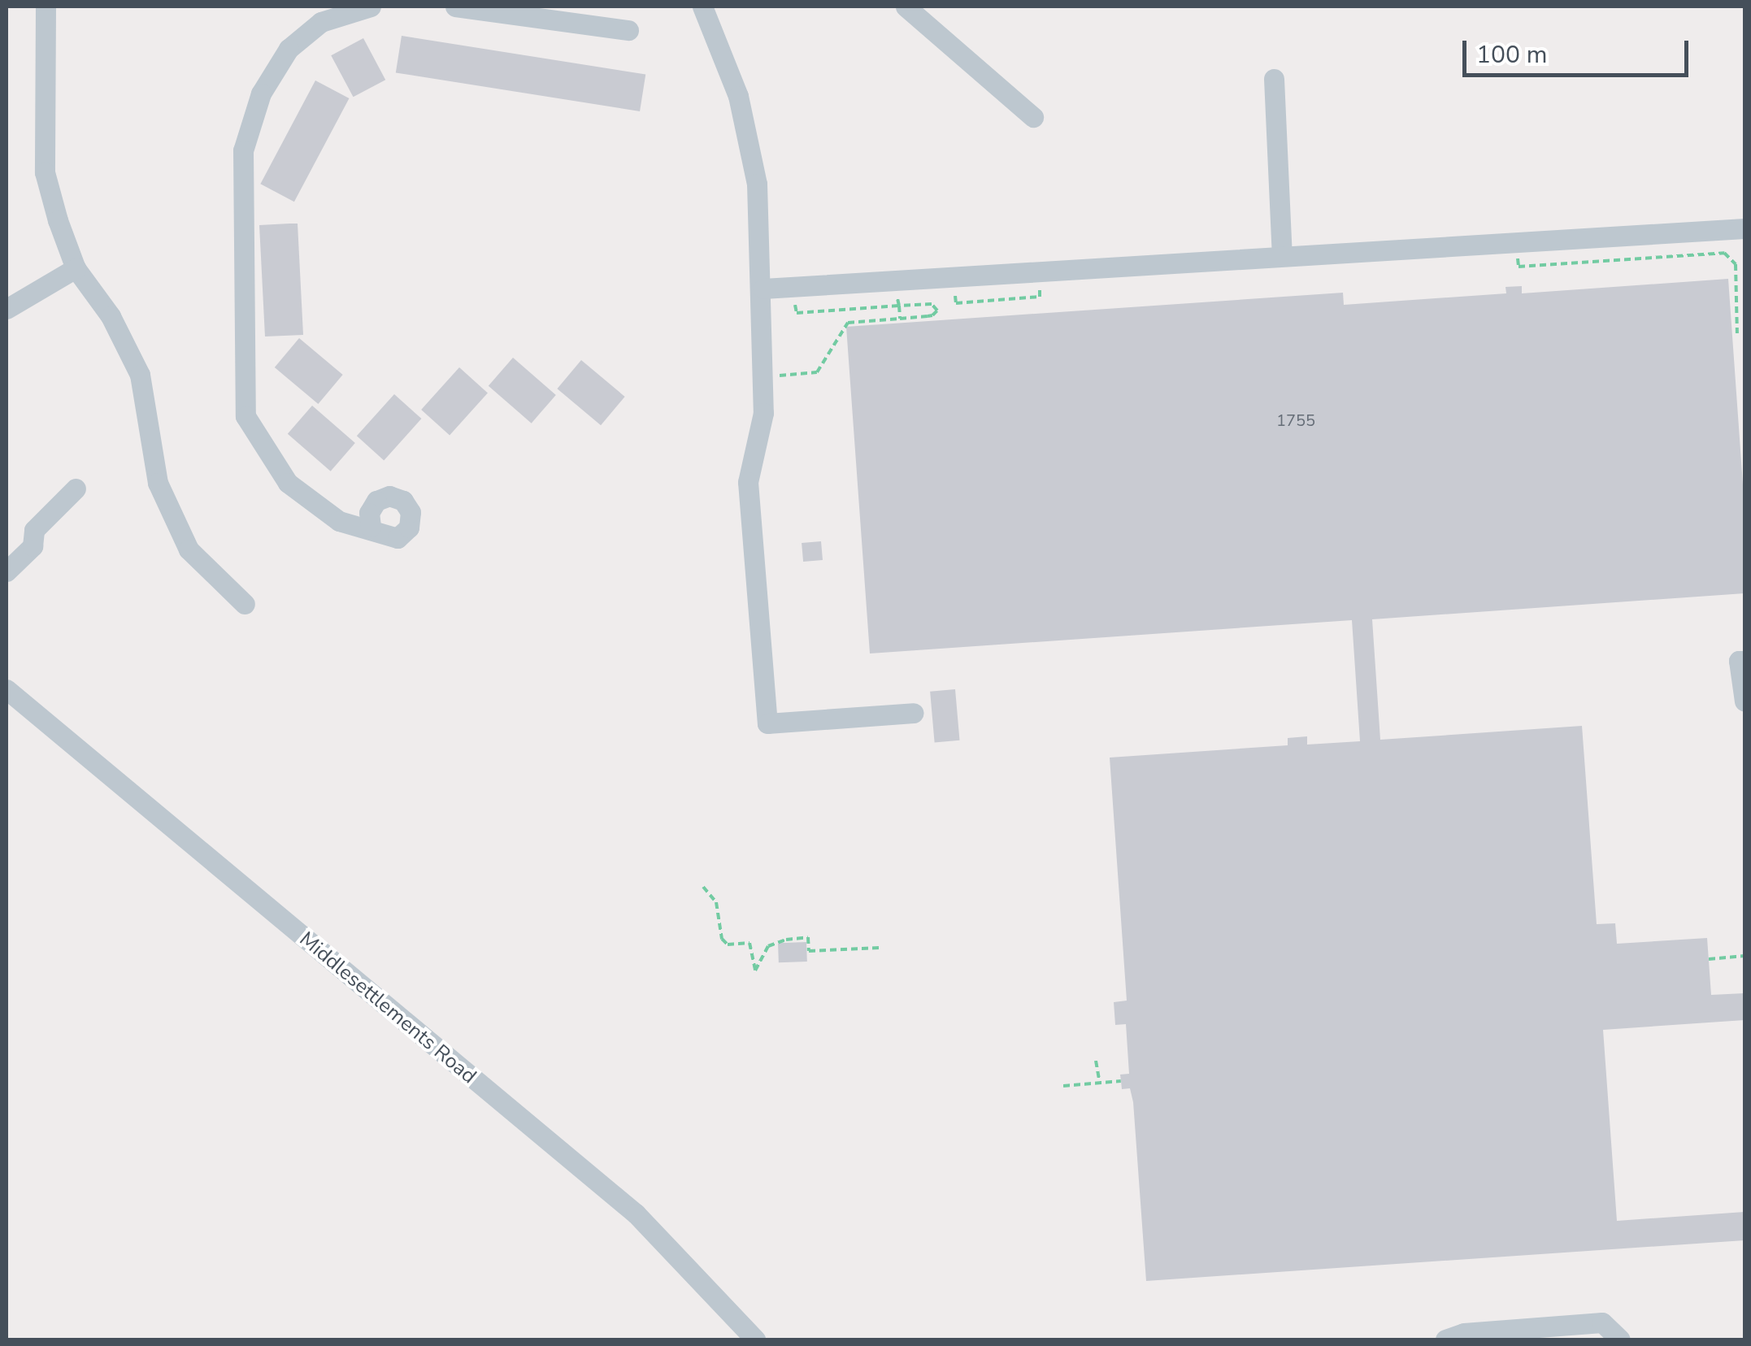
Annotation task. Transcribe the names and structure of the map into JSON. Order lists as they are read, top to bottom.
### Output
{
  "streets": {
    "street": ["Middlesettlements Road"]
  },
  "house_numbers": ["1755"],
  "scale_bar": "100 m"
}
